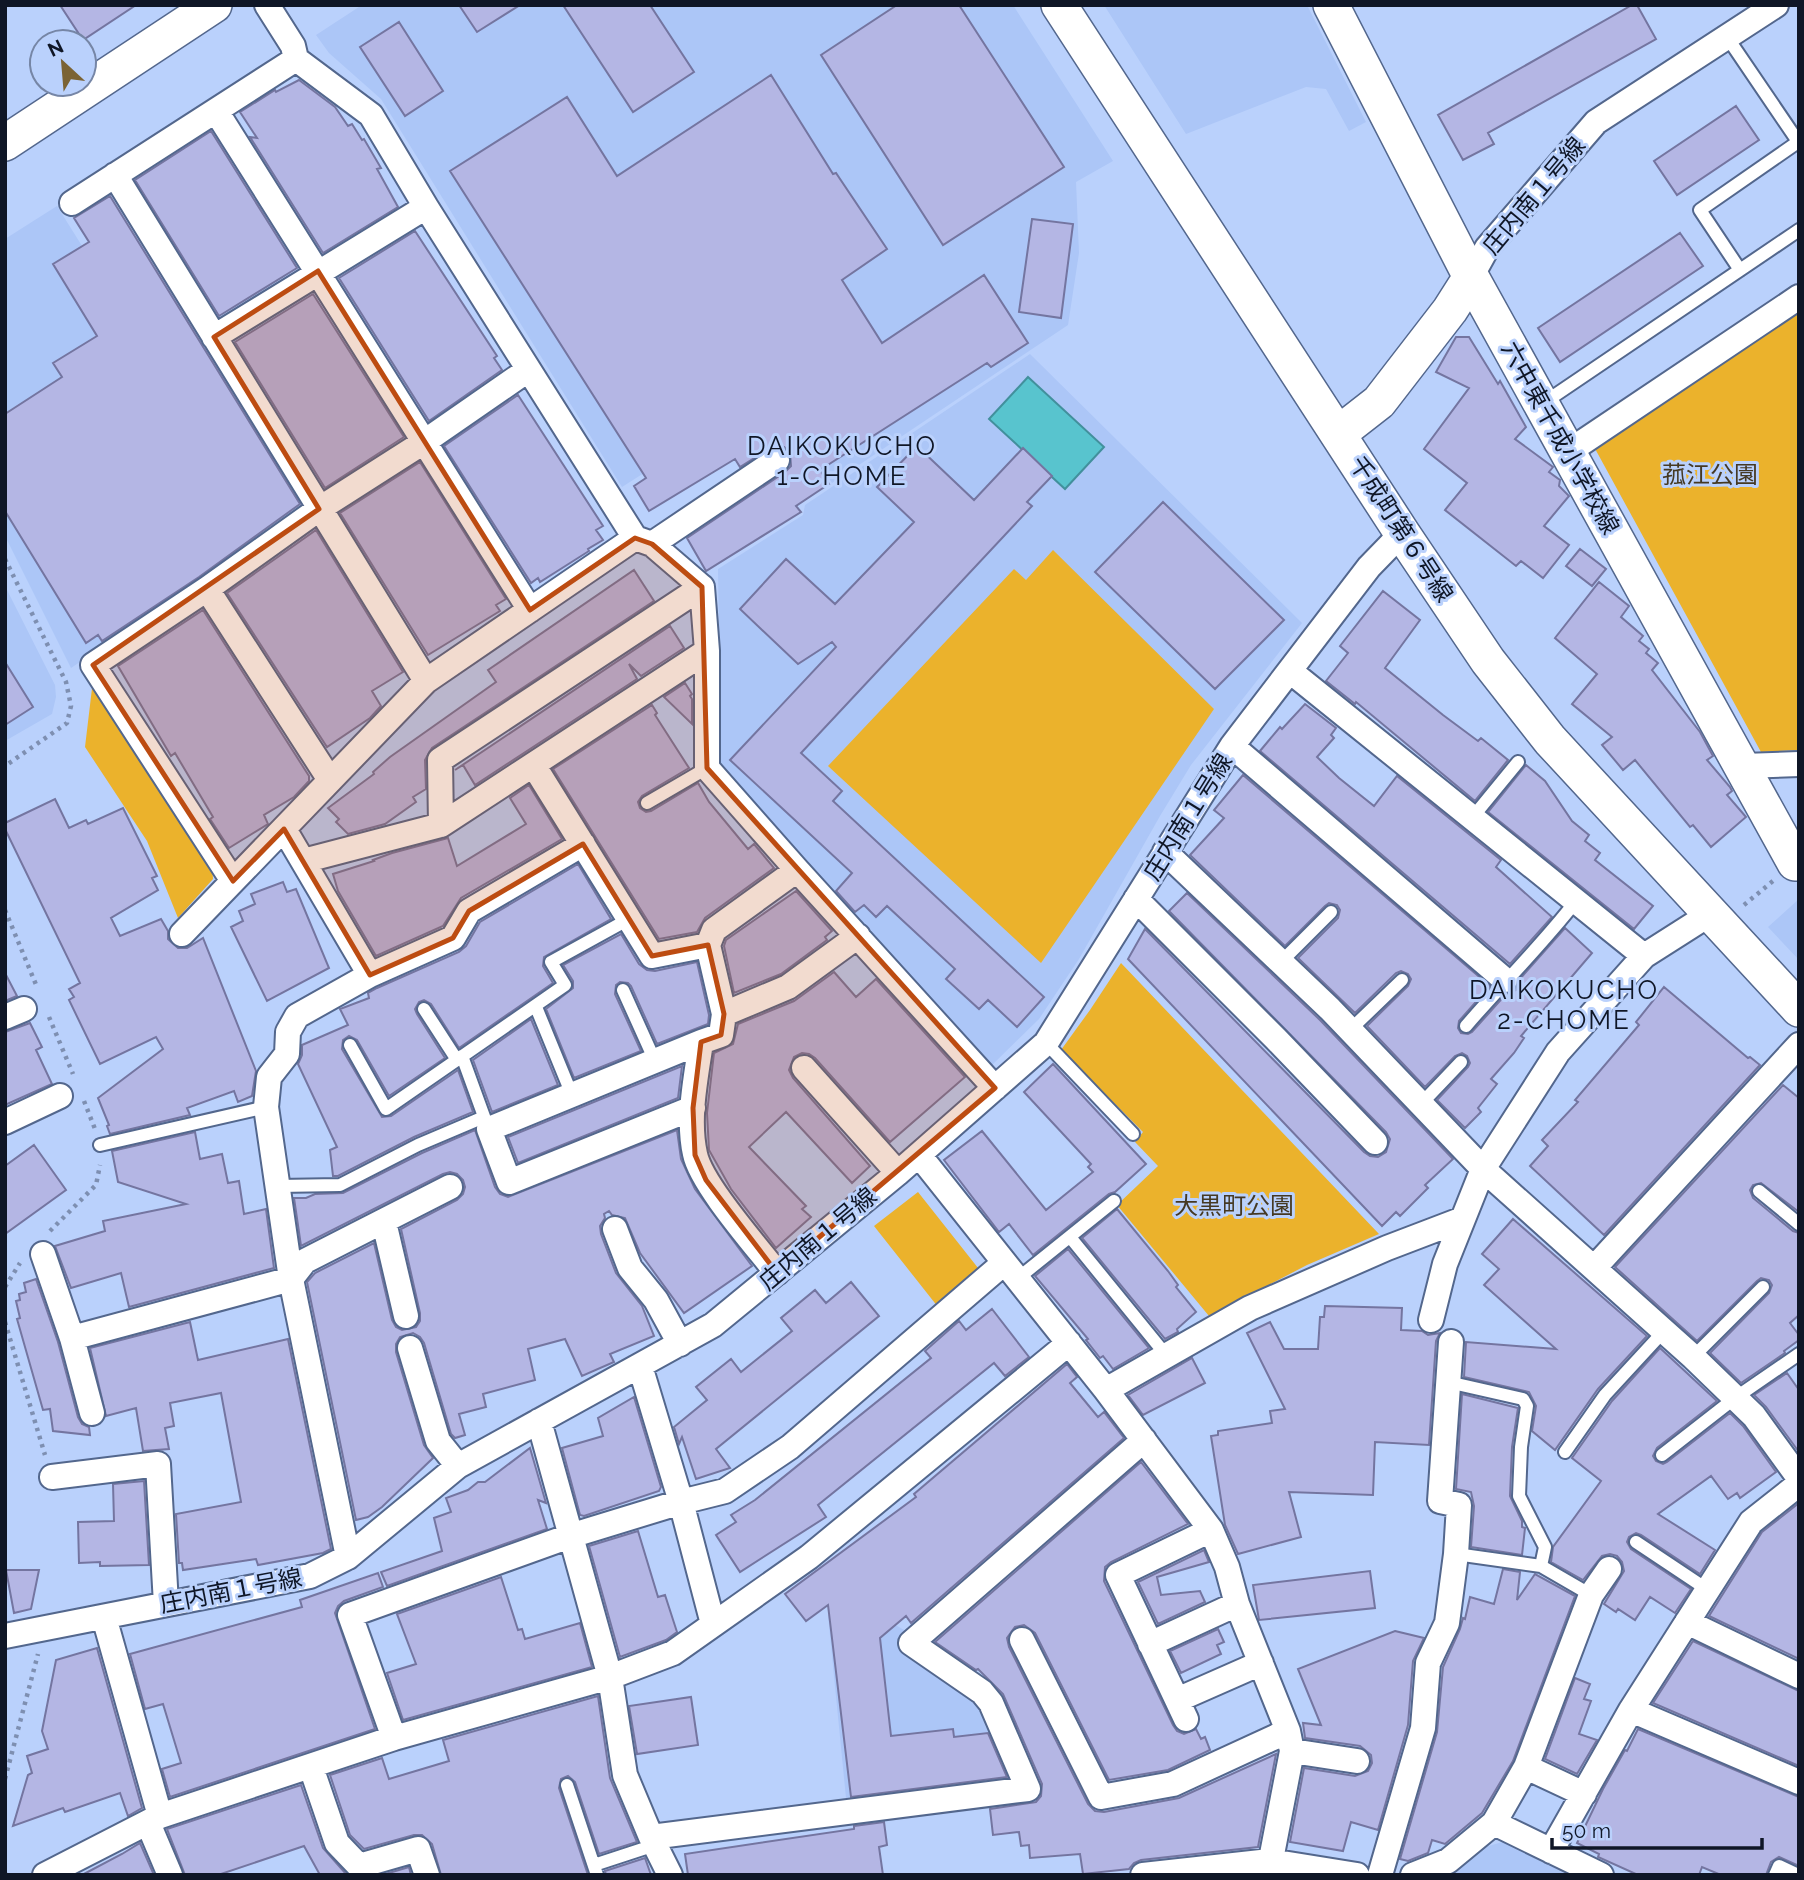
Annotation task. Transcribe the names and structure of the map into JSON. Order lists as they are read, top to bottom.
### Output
{
  "streets": {
    "street": ["庄内南１号線", "六中東千成小学校線", "千成町第６号線"]
  },
  "crossings": [
    ["庄内南１号線", "六中東千成小学校線"],
    ["庄内南１号線", "千成町第６号線"]
  ],
  "districts": ["DAIKOKUCHO 1-CHOME", "DAIKOKUCHO 2-CHOME"],
  "parks": ["菰江公園", "大黒町公園"],
  "scale_bar": "50 m",
  "north": "top left"
}
